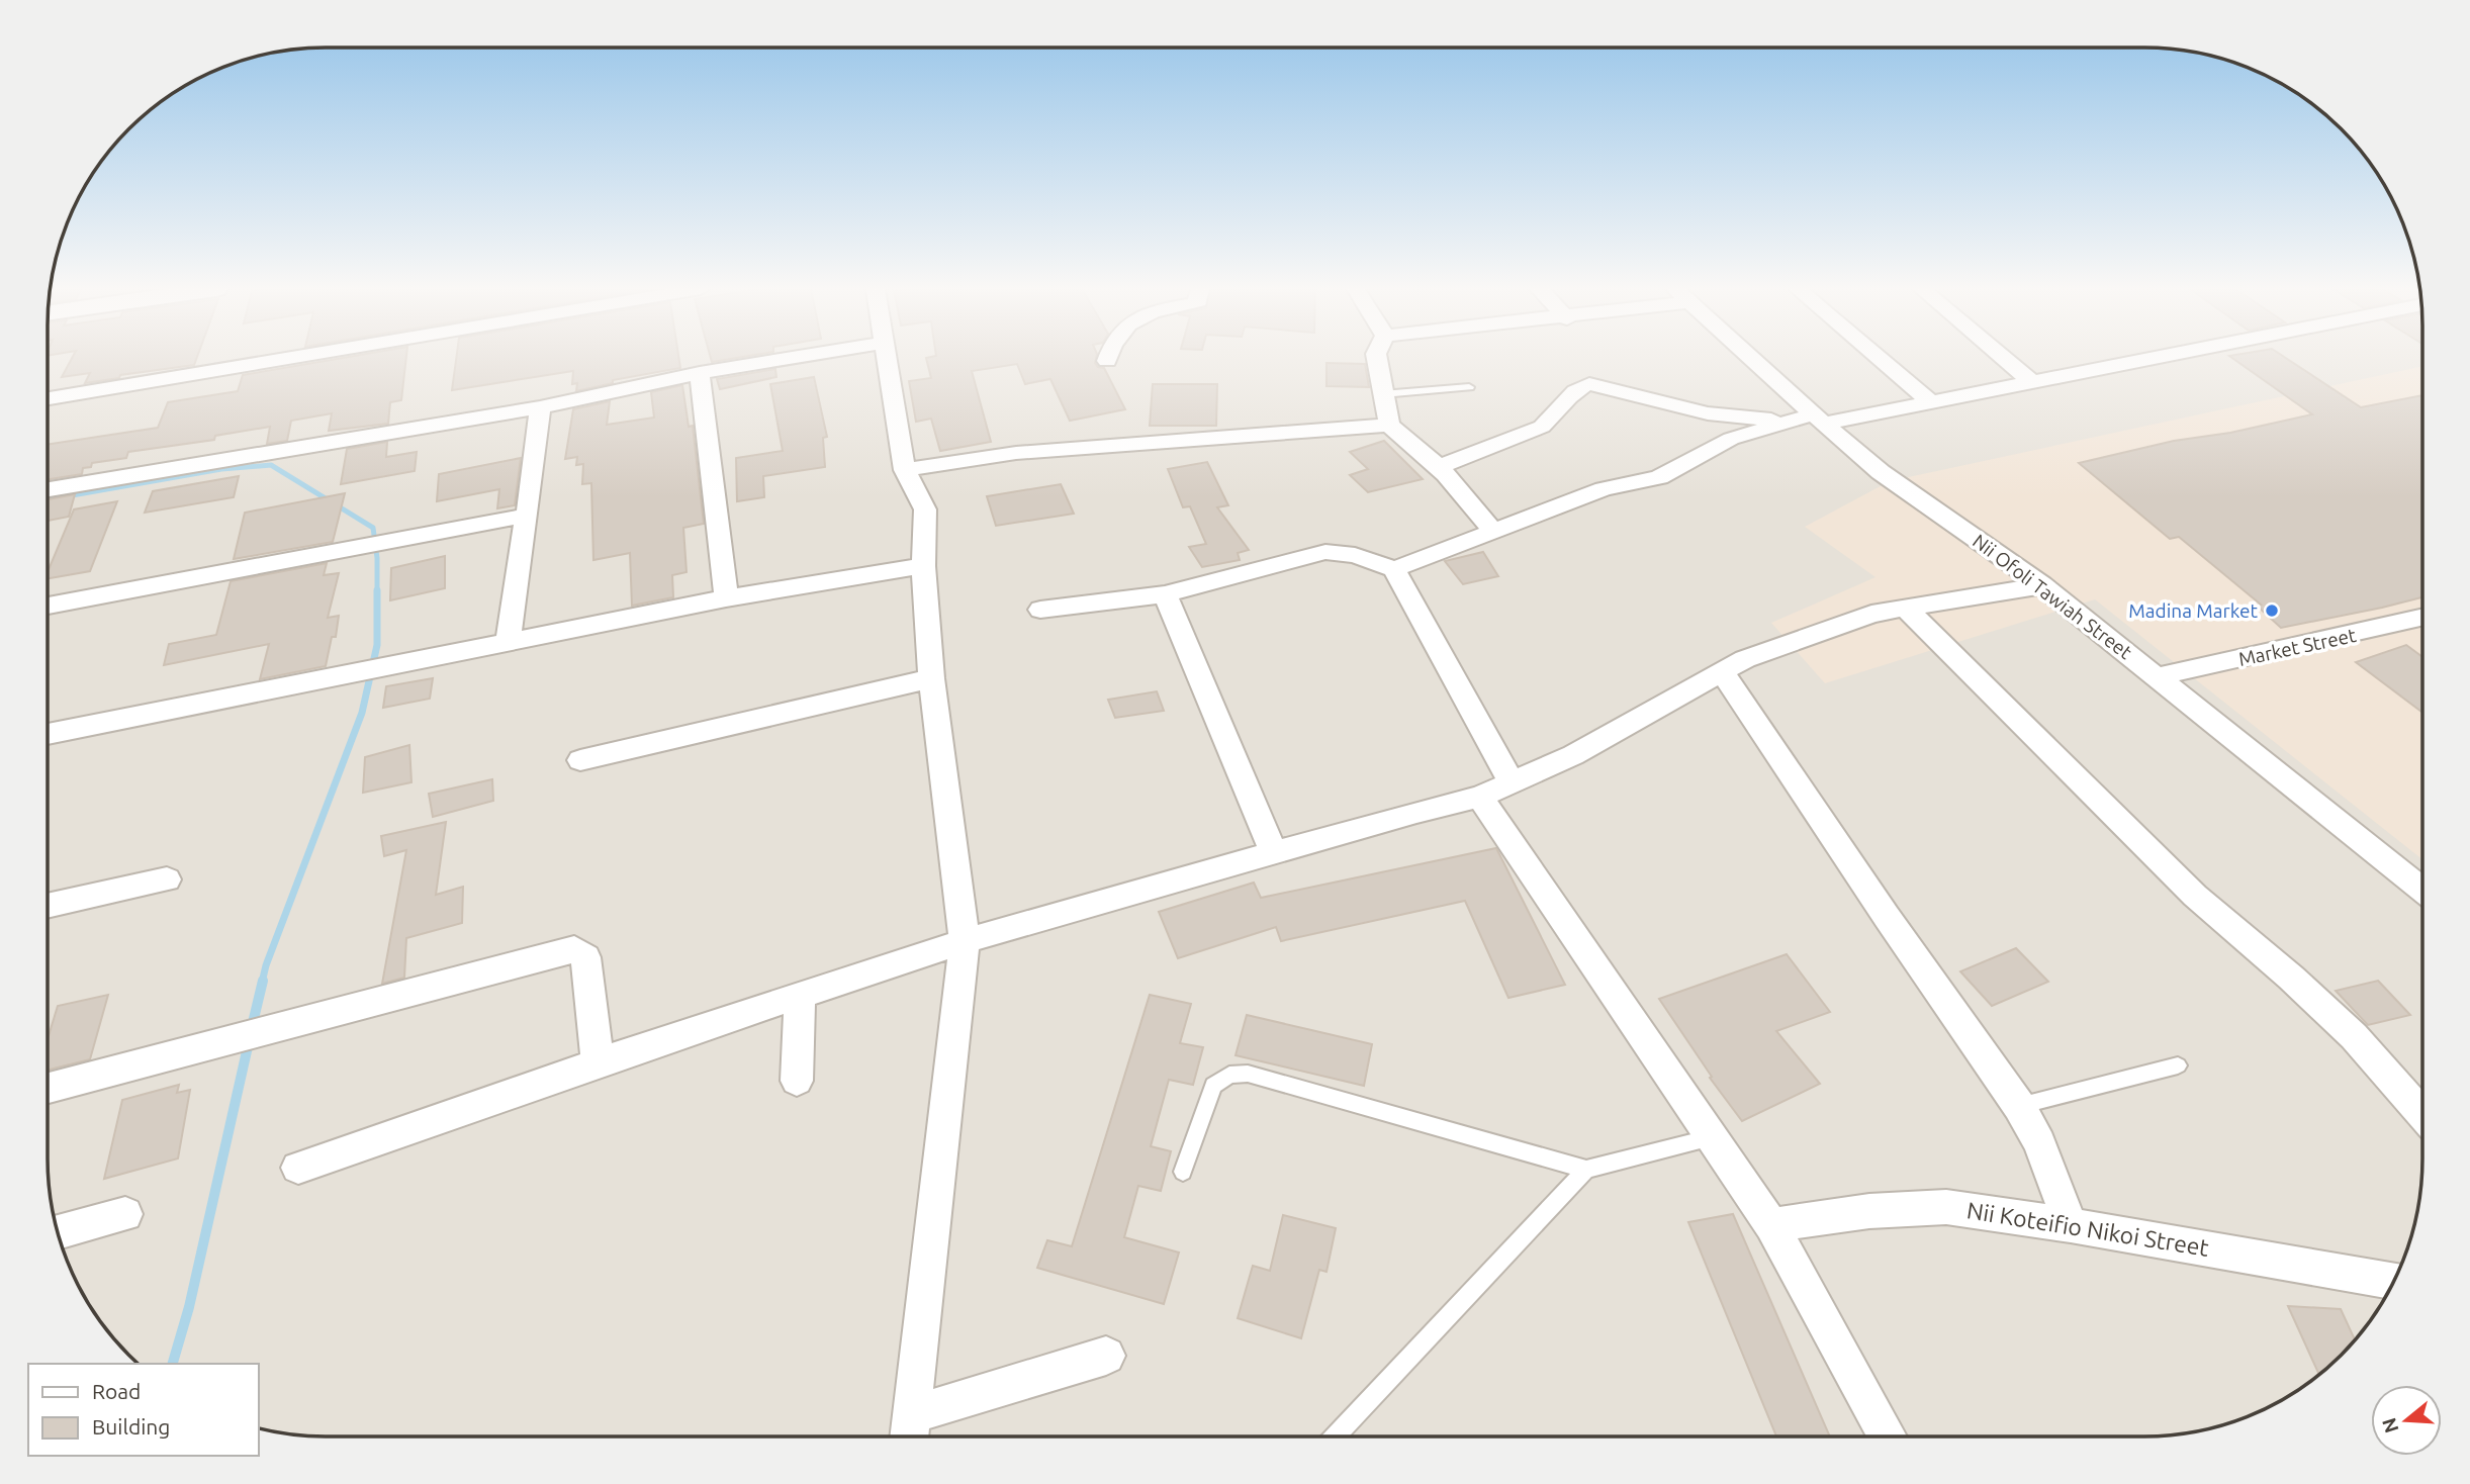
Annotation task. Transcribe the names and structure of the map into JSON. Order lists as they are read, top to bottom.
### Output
{
  "streets": {
    "street": ["Nii Ofoli Tawiah Street", "Market Street", "Nii Koteifio Nikoi Street"]
  },
  "crossings": [
    ["Nii Ofoli Tawiah Street", "Market Street"]
  ],
  "places": ["Madina Market"],
  "legend": ["Road", "Building"],
  "north": "left"
}
